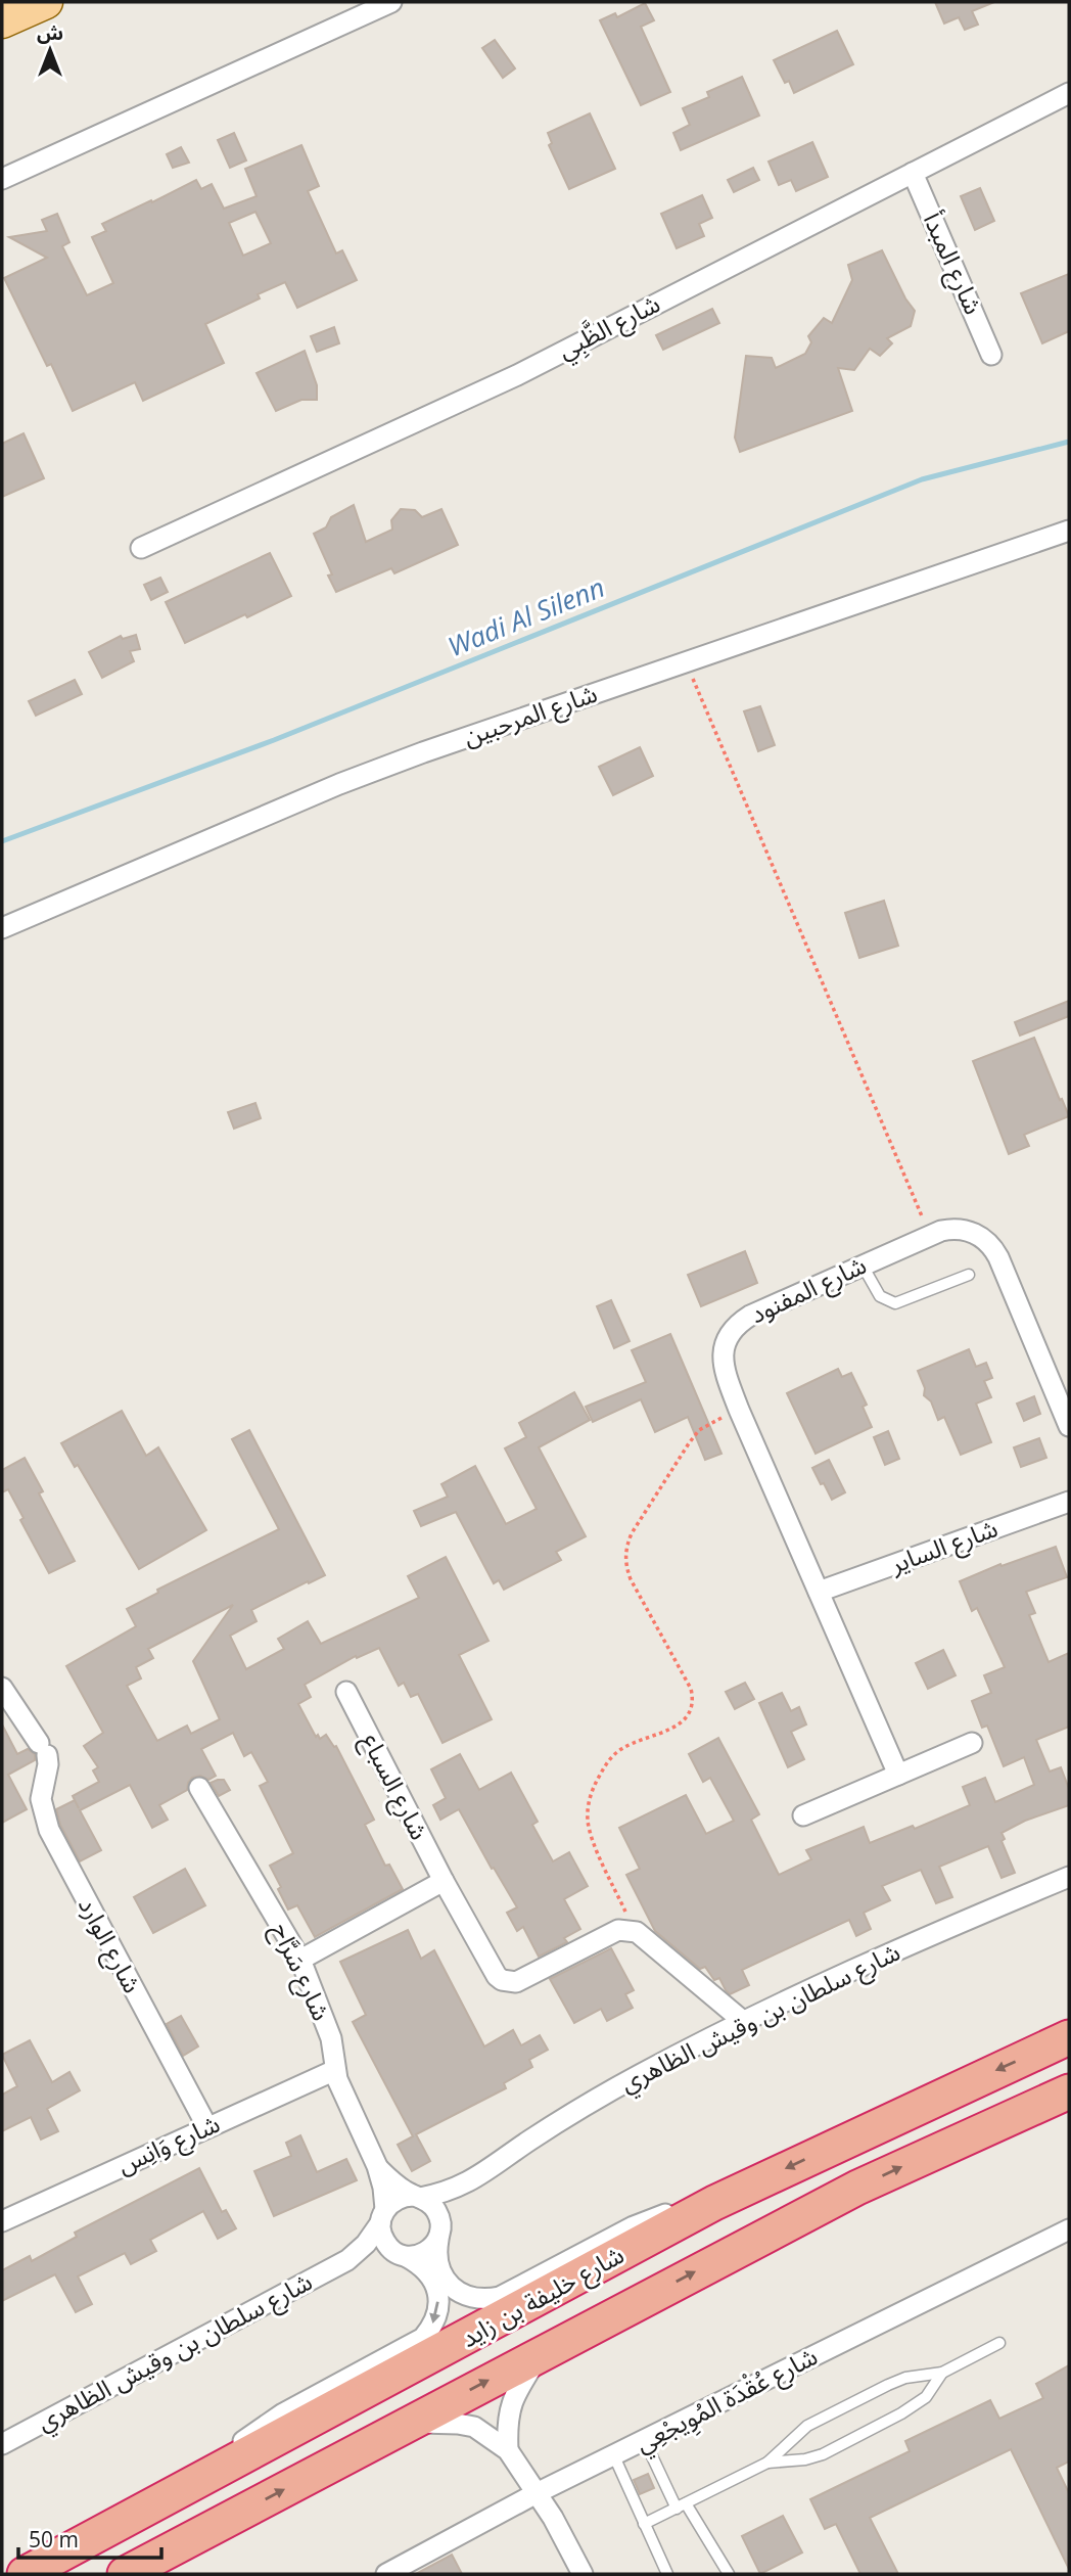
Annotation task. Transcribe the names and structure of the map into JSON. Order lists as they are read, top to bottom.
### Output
{
  "streets": {
    "highway": ["شارع خليفة بن زايد"],
    "street": [
      "شارع المبدأ",
      "شارع الظَّبِي",
      "شارع المرحبين",
      "شارع المفنود",
      "شارع الساير",
      "شارع السباع",
      "شارع الوارد",
      "شارع سَرَّاح",
      "شارع سلطان بن وقيش الظاهري",
      "شارع وَانِس",
      "شارع عُقْدَة المُوِيجْعِي"
    ]
  },
  "crossings": [
    ["شارع المبدأ", "شارع الظَّبِي"],
    ["شارع المفنود", "شارع الساير"],
    ["شارع الوارد", "شارع وَانِس"],
    ["شارع سَرَّاح", "شارع سلطان بن وقيش الظاهري"],
    ["شارع سَرَّاح", "شارع وَانِس"]
  ],
  "water": ["Wadi Al Silenn"],
  "scale_bar": "50 m",
  "north": "top"
}
